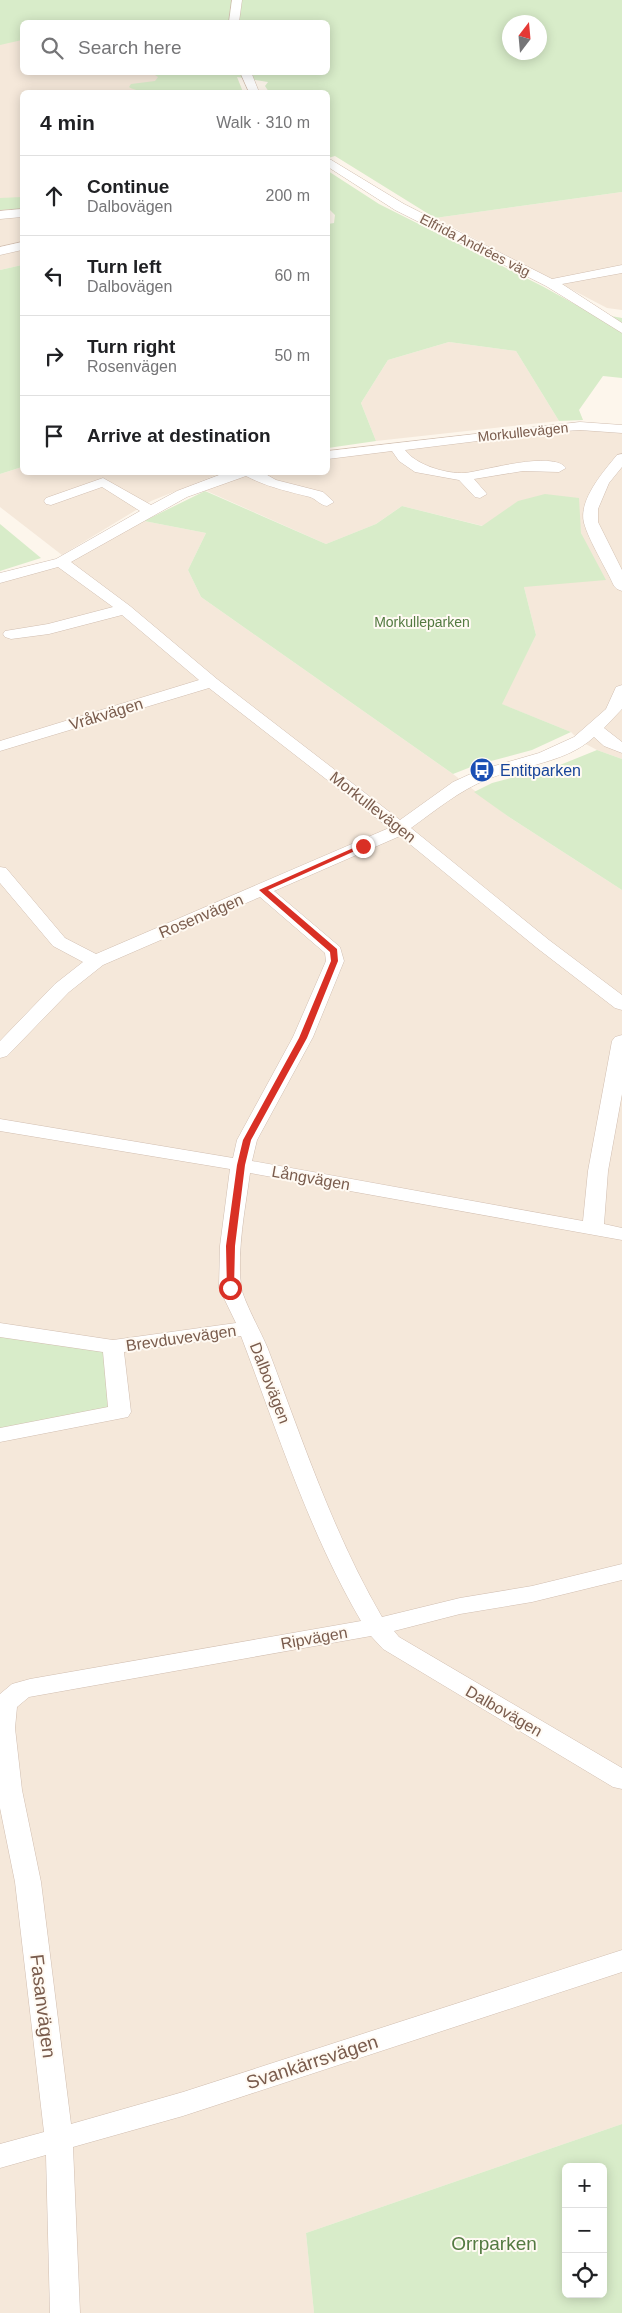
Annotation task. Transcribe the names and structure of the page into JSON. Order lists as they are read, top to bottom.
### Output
{
  "streets": {
    "street": [
      "Elfrida Andrées väg",
      "Morkullevägen",
      "Vråkvägen",
      "Rosenvägen",
      "Långvägen",
      "Brevduvevägen",
      "Dalbovägen",
      "Ripvägen",
      "Fasanvägen",
      "Svankärrsvägen"
    ]
  },
  "crossings": [
    ["Morkullevägen", "Vråkvägen"],
    ["Morkullevägen", "Rosenvägen"],
    ["Rosenvägen", "Dalbovägen"],
    ["Långvägen", "Dalbovägen"],
    ["Brevduvevägen", "Dalbovägen"],
    ["Dalbovägen", "Ripvägen"],
    ["Ripvägen", "Fasanvägen"],
    ["Fasanvägen", "Svankärrsvägen"]
  ],
  "parks": ["Morkulleparken", "Orrparken"],
  "places": {
    "bus stop": ["Entitparken"]
  },
  "north": "top",
  "page": {
    "search": "Search here",
    "heading": ["4 min", "Walk · 310 m"],
    "list": [
      ["Continue", "Dalbovägen", "200 m"],
      ["Turn left", "Dalbovägen", "60 m"],
      ["Turn right", "Rosenvägen", "50 m"],
      "Arrive at destination"
    ],
    "map_buttons": ["+", "−"]
  }
}
